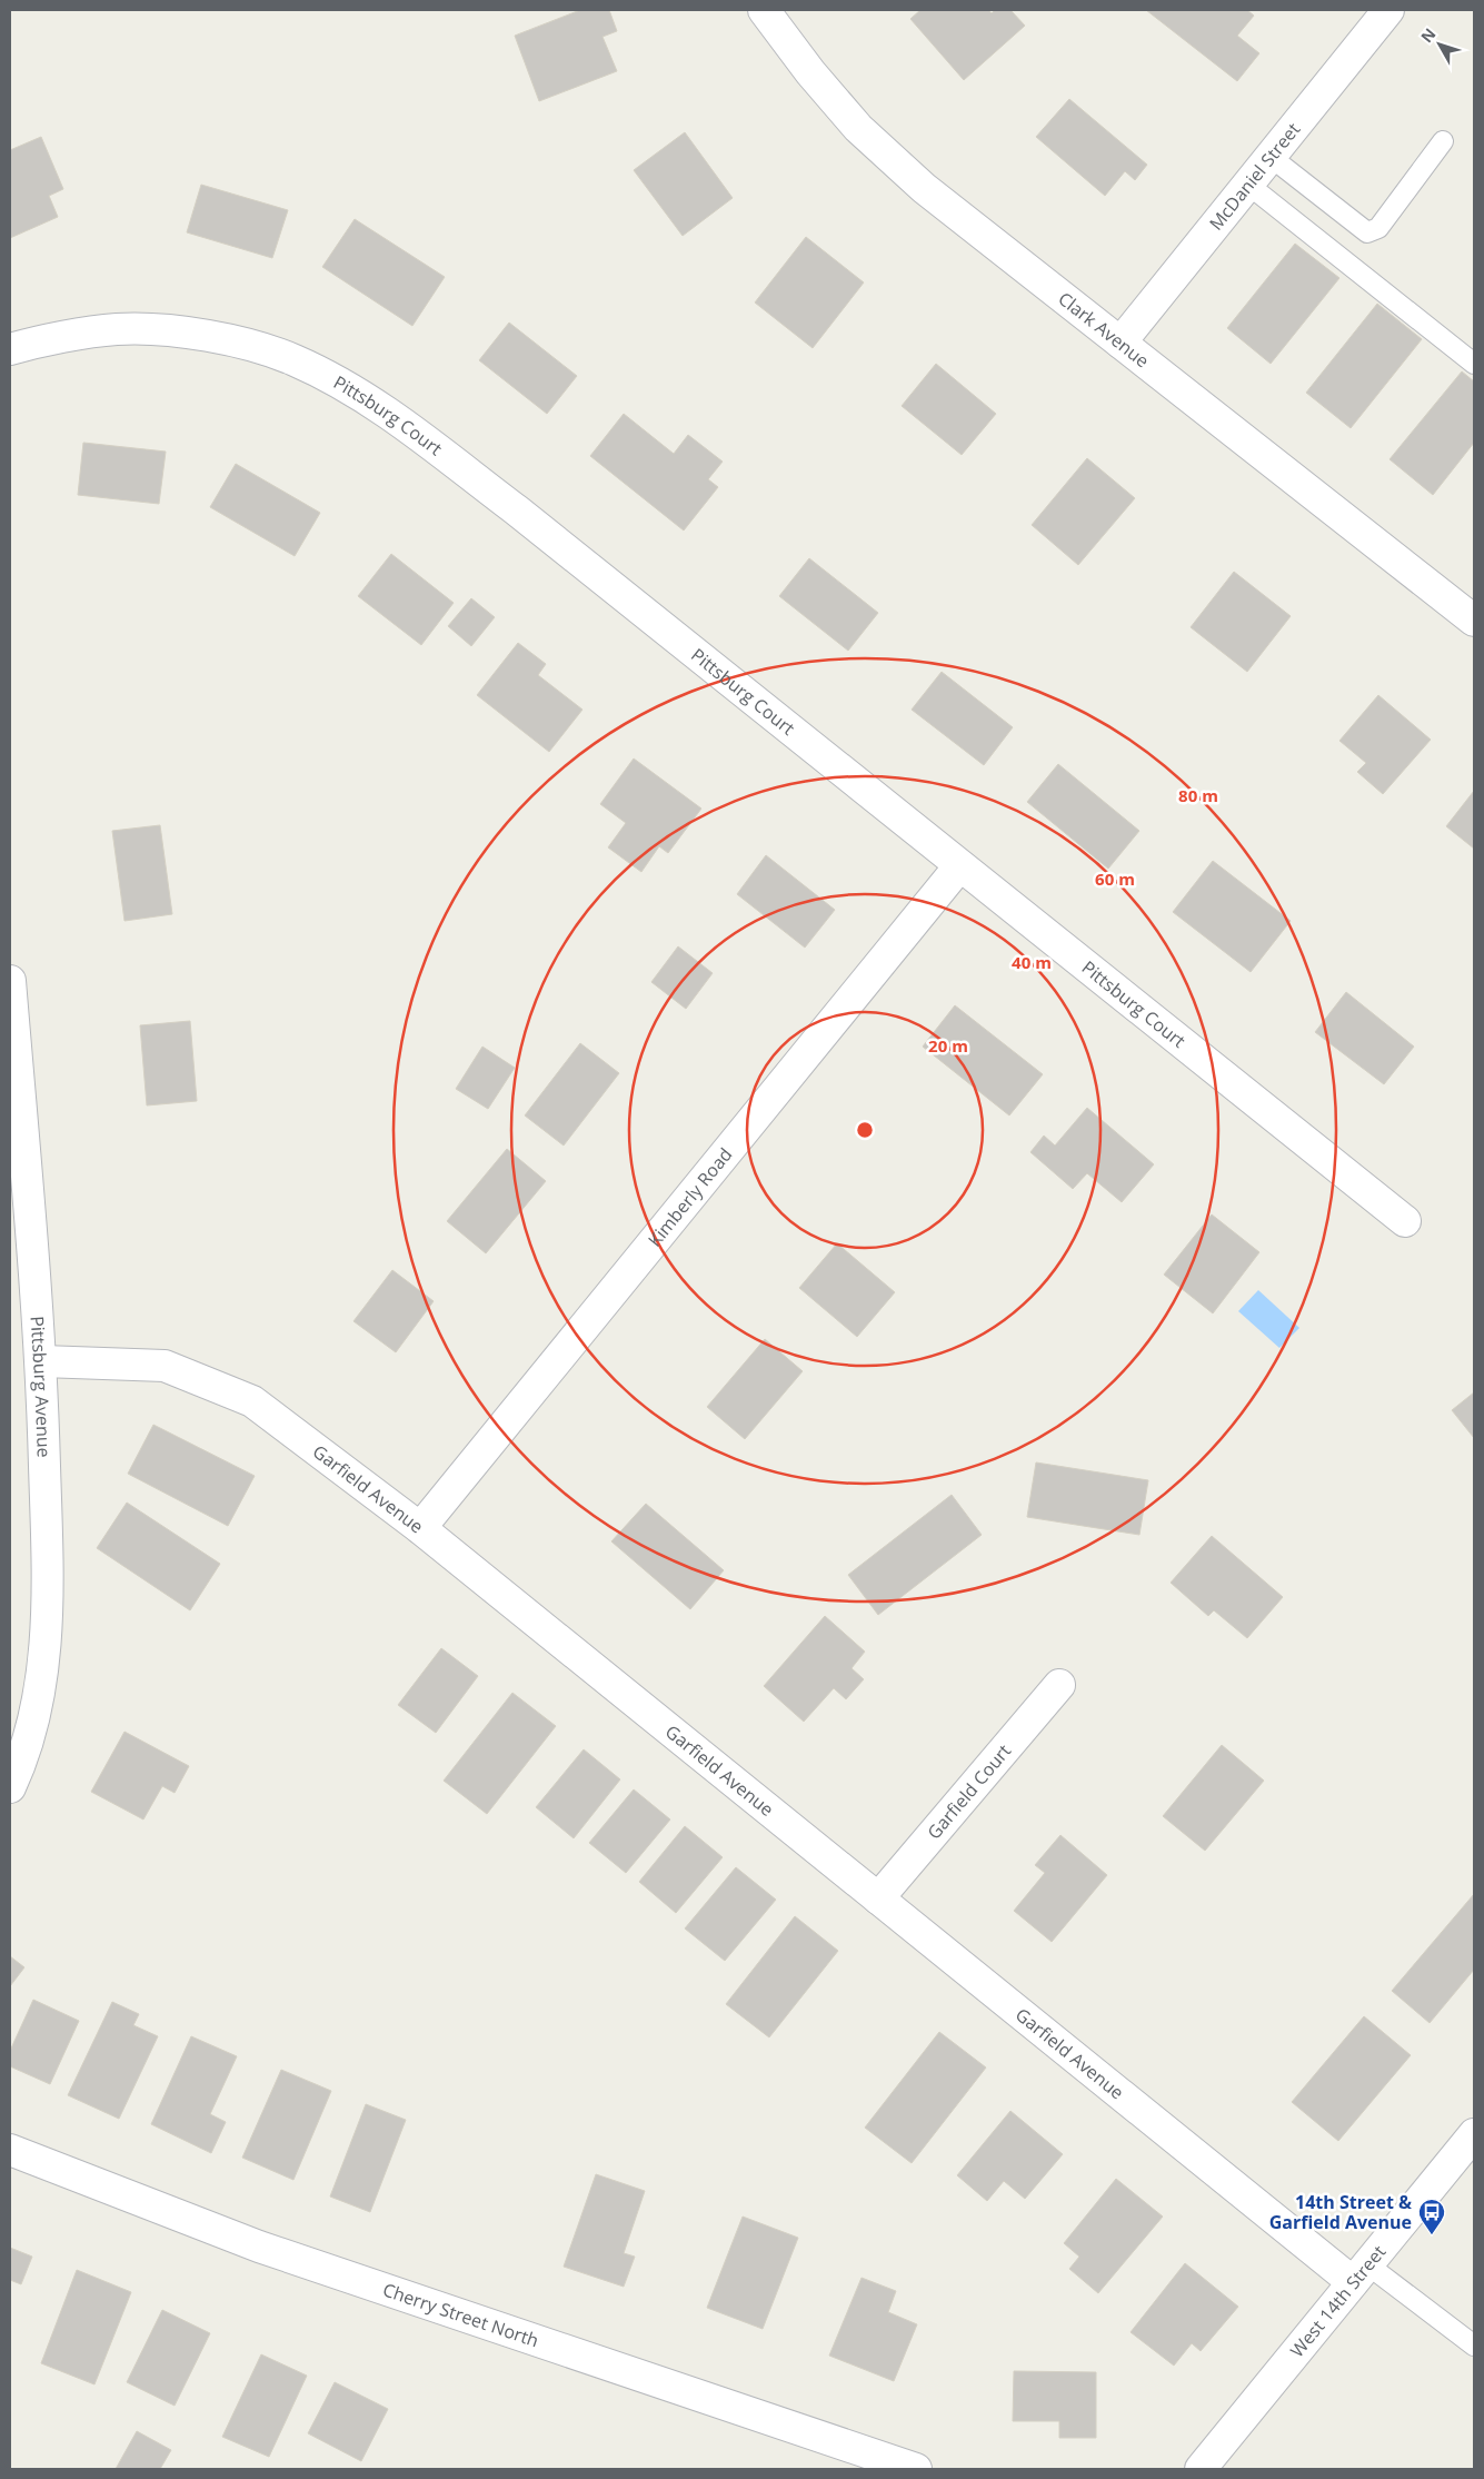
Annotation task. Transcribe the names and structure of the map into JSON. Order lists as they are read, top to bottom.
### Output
{
  "streets": {
    "street": [
      "McDaniel Street",
      "Clark Avenue",
      "Pittsburg Court",
      "Kimberly Road",
      "Pittsburg Avenue",
      "Garfield Avenue",
      "Garfield Court",
      "West 14th Street",
      "Cherry Street North"
    ]
  },
  "crossings": [
    ["McDaniel Street", "Clark Avenue"],
    ["Pittsburg Court", "Kimberly Road"],
    ["Kimberly Road", "Garfield Avenue"],
    ["Pittsburg Avenue", "Garfield Avenue"],
    ["Garfield Avenue", "Garfield Court"],
    ["Garfield Avenue", "West 14th Street"]
  ],
  "places": {
    "bus stop": ["14th Street & Garfield Avenue"]
  },
  "north": "top left",
  "rings": [
    "80 m",
    "60 m",
    "40 m",
    "20 m"
  ]
}
